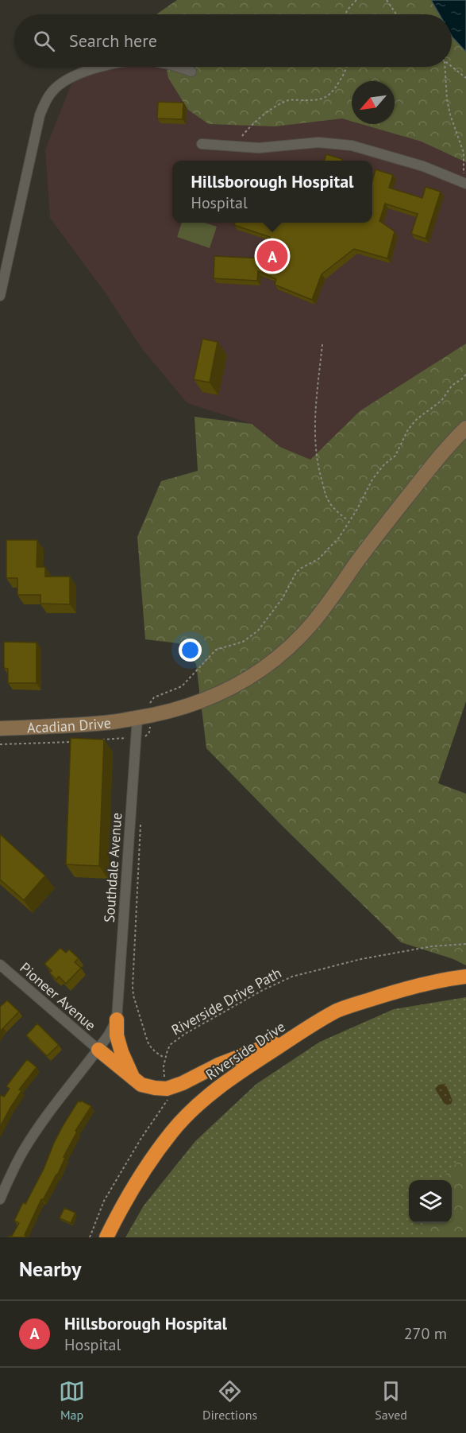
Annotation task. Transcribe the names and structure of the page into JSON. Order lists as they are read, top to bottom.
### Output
{
  "streets": {
    "highway": ["Riverside Drive"],
    "street": ["Acadian Drive", "Southdale Avenue", "Pioneer Avenue"],
    "path": ["Riverside Drive Path"]
  },
  "crossings": [
    ["Acadian Drive", "Southdale Avenue"]
  ],
  "north": "bottom left",
  "page": {
    "search": "Search here",
    "popup": ["Hillsborough Hospital", "Hospital"],
    "pins": "A",
    "heading": "Nearby",
    "list": [
      {
        "mark": "A",
        "name": "Hillsborough Hospital",
        "note": "Hospital",
        "value": "270 m"
      }
    ],
    "nav": ["Map", "Directions", "Saved"]
  }
}
